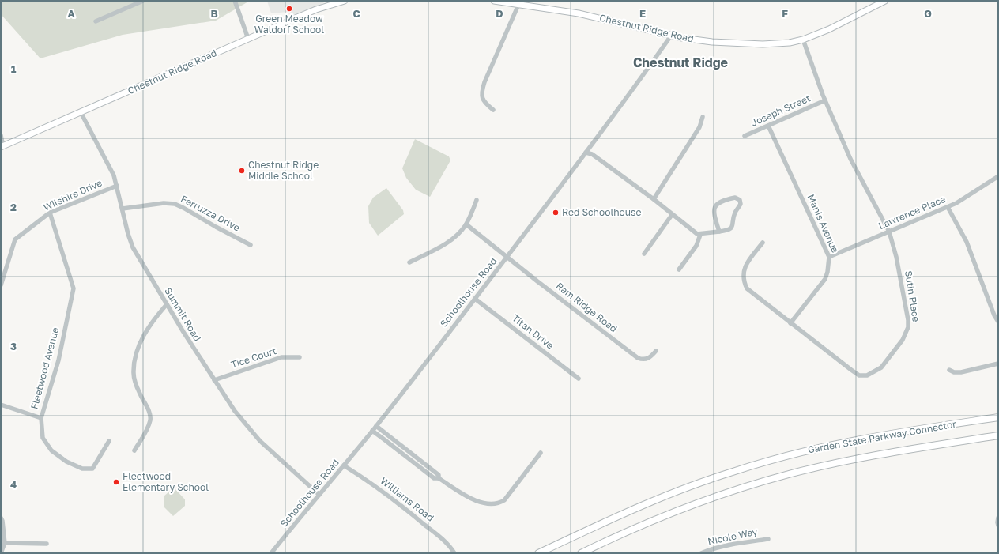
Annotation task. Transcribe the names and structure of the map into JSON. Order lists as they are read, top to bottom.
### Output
{
  "streets": {
    "highway": ["Garden State Parkway Connector"],
    "main road": ["Chestnut Ridge Road"],
    "street": [
      "Joseph Street",
      "Wilshire Drive",
      "Lawrence Place",
      "Ferruzza Drive",
      "Manis Avenue",
      "Schoolhouse Road",
      "Sutin Place",
      "Ram Ridge Road",
      "Summit Road",
      "Titan Drive",
      "Tice Court",
      "Fleetwood Avenue",
      "Williams Road",
      "Nicole Way"
    ]
  },
  "crossings": [
    ["Chestnut Ridge Road", "Schoolhouse Road"],
    ["Chestnut Ridge Road", "Sutin Place"],
    ["Chestnut Ridge Road", "Summit Road"],
    ["Joseph Street", "Manis Avenue"],
    ["Joseph Street", "Sutin Place"],
    ["Wilshire Drive", "Summit Road"],
    ["Wilshire Drive", "Fleetwood Avenue"],
    ["Lawrence Place", "Manis Avenue"],
    ["Lawrence Place", "Sutin Place"],
    ["Ferruzza Drive", "Summit Road"],
    ["Manis Avenue", "Sutin Place"],
    ["Schoolhouse Road", "Ram Ridge Road"],
    ["Schoolhouse Road", "Summit Road"],
    ["Schoolhouse Road", "Titan Drive"],
    ["Schoolhouse Road", "Williams Road"],
    ["Summit Road", "Tice Court"]
  ],
  "districts": ["Chestnut Ridge"],
  "places": [
    "Green Meadow Waldorf School",
    "Chestnut Ridge Middle School",
    "Red Schoolhouse",
    "Fleetwood Elementary School"
  ],
  "grid": {
    "columns": [
      "A",
      "B",
      "C",
      "D",
      "E",
      "F",
      "G"
    ],
    "rows": [
      "1",
      "2",
      "3",
      "4"
    ]
  }
}
